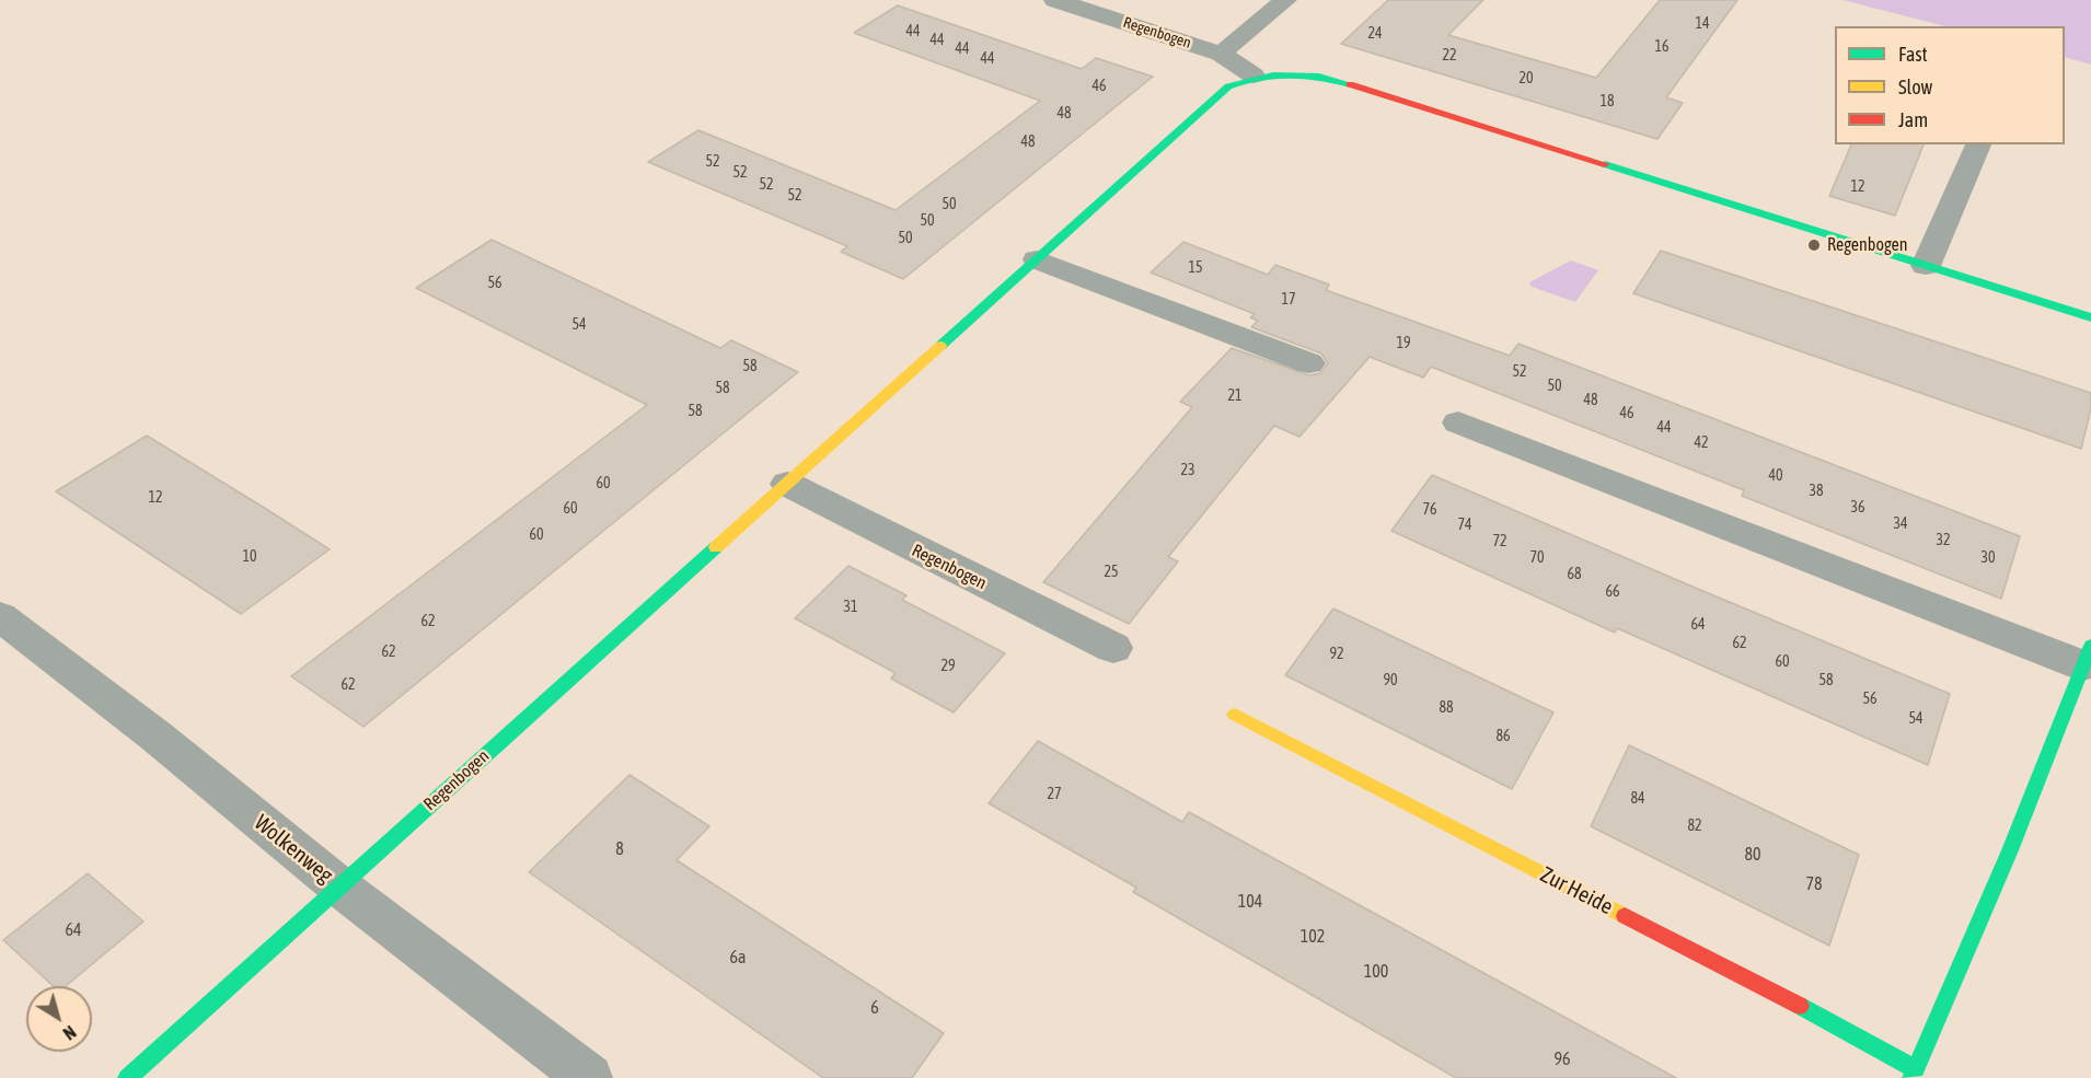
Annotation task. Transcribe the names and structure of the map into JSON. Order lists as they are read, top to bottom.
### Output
{
  "streets": {
    "street": ["Regenbogen", "Wolkenweg", "Zur Heide"]
  },
  "crossings": [
    ["Regenbogen", "Wolkenweg"]
  ],
  "places": ["Regenbogen"],
  "house_numbers": [
    "14",
    "44",
    "24",
    "44",
    "16",
    "44",
    "22",
    "44",
    "20",
    "46",
    "18",
    "48",
    "48",
    "52",
    "52",
    "52",
    "12",
    "52",
    "50",
    "50",
    "50",
    "15",
    "56",
    "17",
    "54",
    "19",
    "58",
    "52",
    "50",
    "58",
    "21",
    "48",
    "58",
    "46",
    "44",
    "42",
    "23",
    "40",
    "60",
    "38",
    "12",
    "36",
    "60",
    "76",
    "34",
    "74",
    "60",
    "32",
    "72",
    "10",
    "70",
    "30",
    "25",
    "68",
    "66",
    "31",
    "62",
    "64",
    "62",
    "62",
    "92",
    "60",
    "29",
    "90",
    "58",
    "62",
    "56",
    "88",
    "54",
    "86",
    "27",
    "84",
    "82",
    "8",
    "80",
    "78",
    "104",
    "64",
    "102",
    "6a",
    "100",
    "6",
    "96"
  ],
  "legend": ["Fast", "Slow", "Jam"],
  "north": "bottom right"
}
